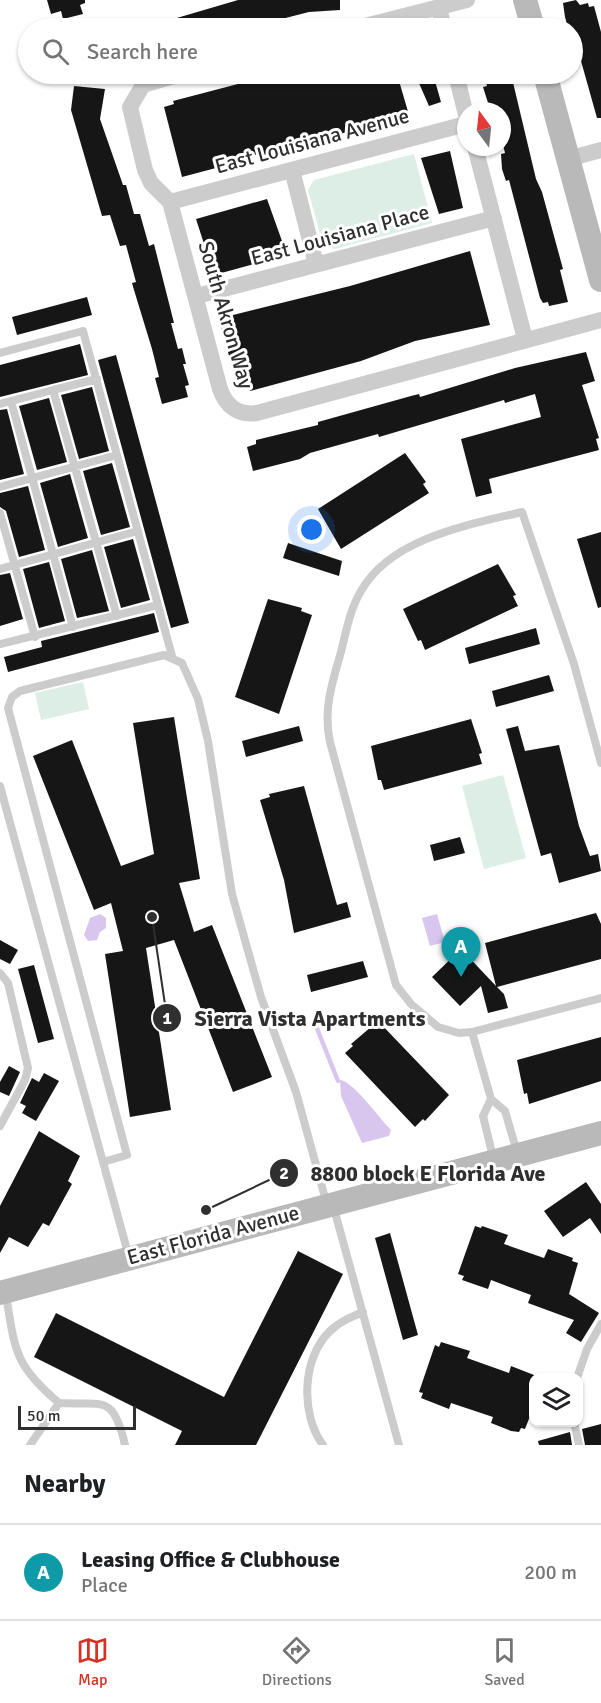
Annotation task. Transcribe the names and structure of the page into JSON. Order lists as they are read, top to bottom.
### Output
{
  "streets": {
    "main road": ["East Florida Avenue"],
    "street": ["East Louisiana Avenue", "East Louisiana Place", "South Akron Way"]
  },
  "crossings": [
    ["East Louisiana Avenue", "South Akron Way"],
    ["East Louisiana Place", "South Akron Way"]
  ],
  "places": ["Sierra Vista Apartments", "8800 block E Florida Ave"],
  "scale_bar": "50 m",
  "north": "top",
  "page": {
    "search": "Search here",
    "pins": "A",
    "scale": "50 m",
    "heading": "Nearby",
    "list": [
      {
        "mark": "A",
        "name": "Leasing Office & Clubhouse",
        "note": "Place",
        "value": "200 m"
      }
    ],
    "nav": ["Map", "Directions", "Saved"]
  }
}
